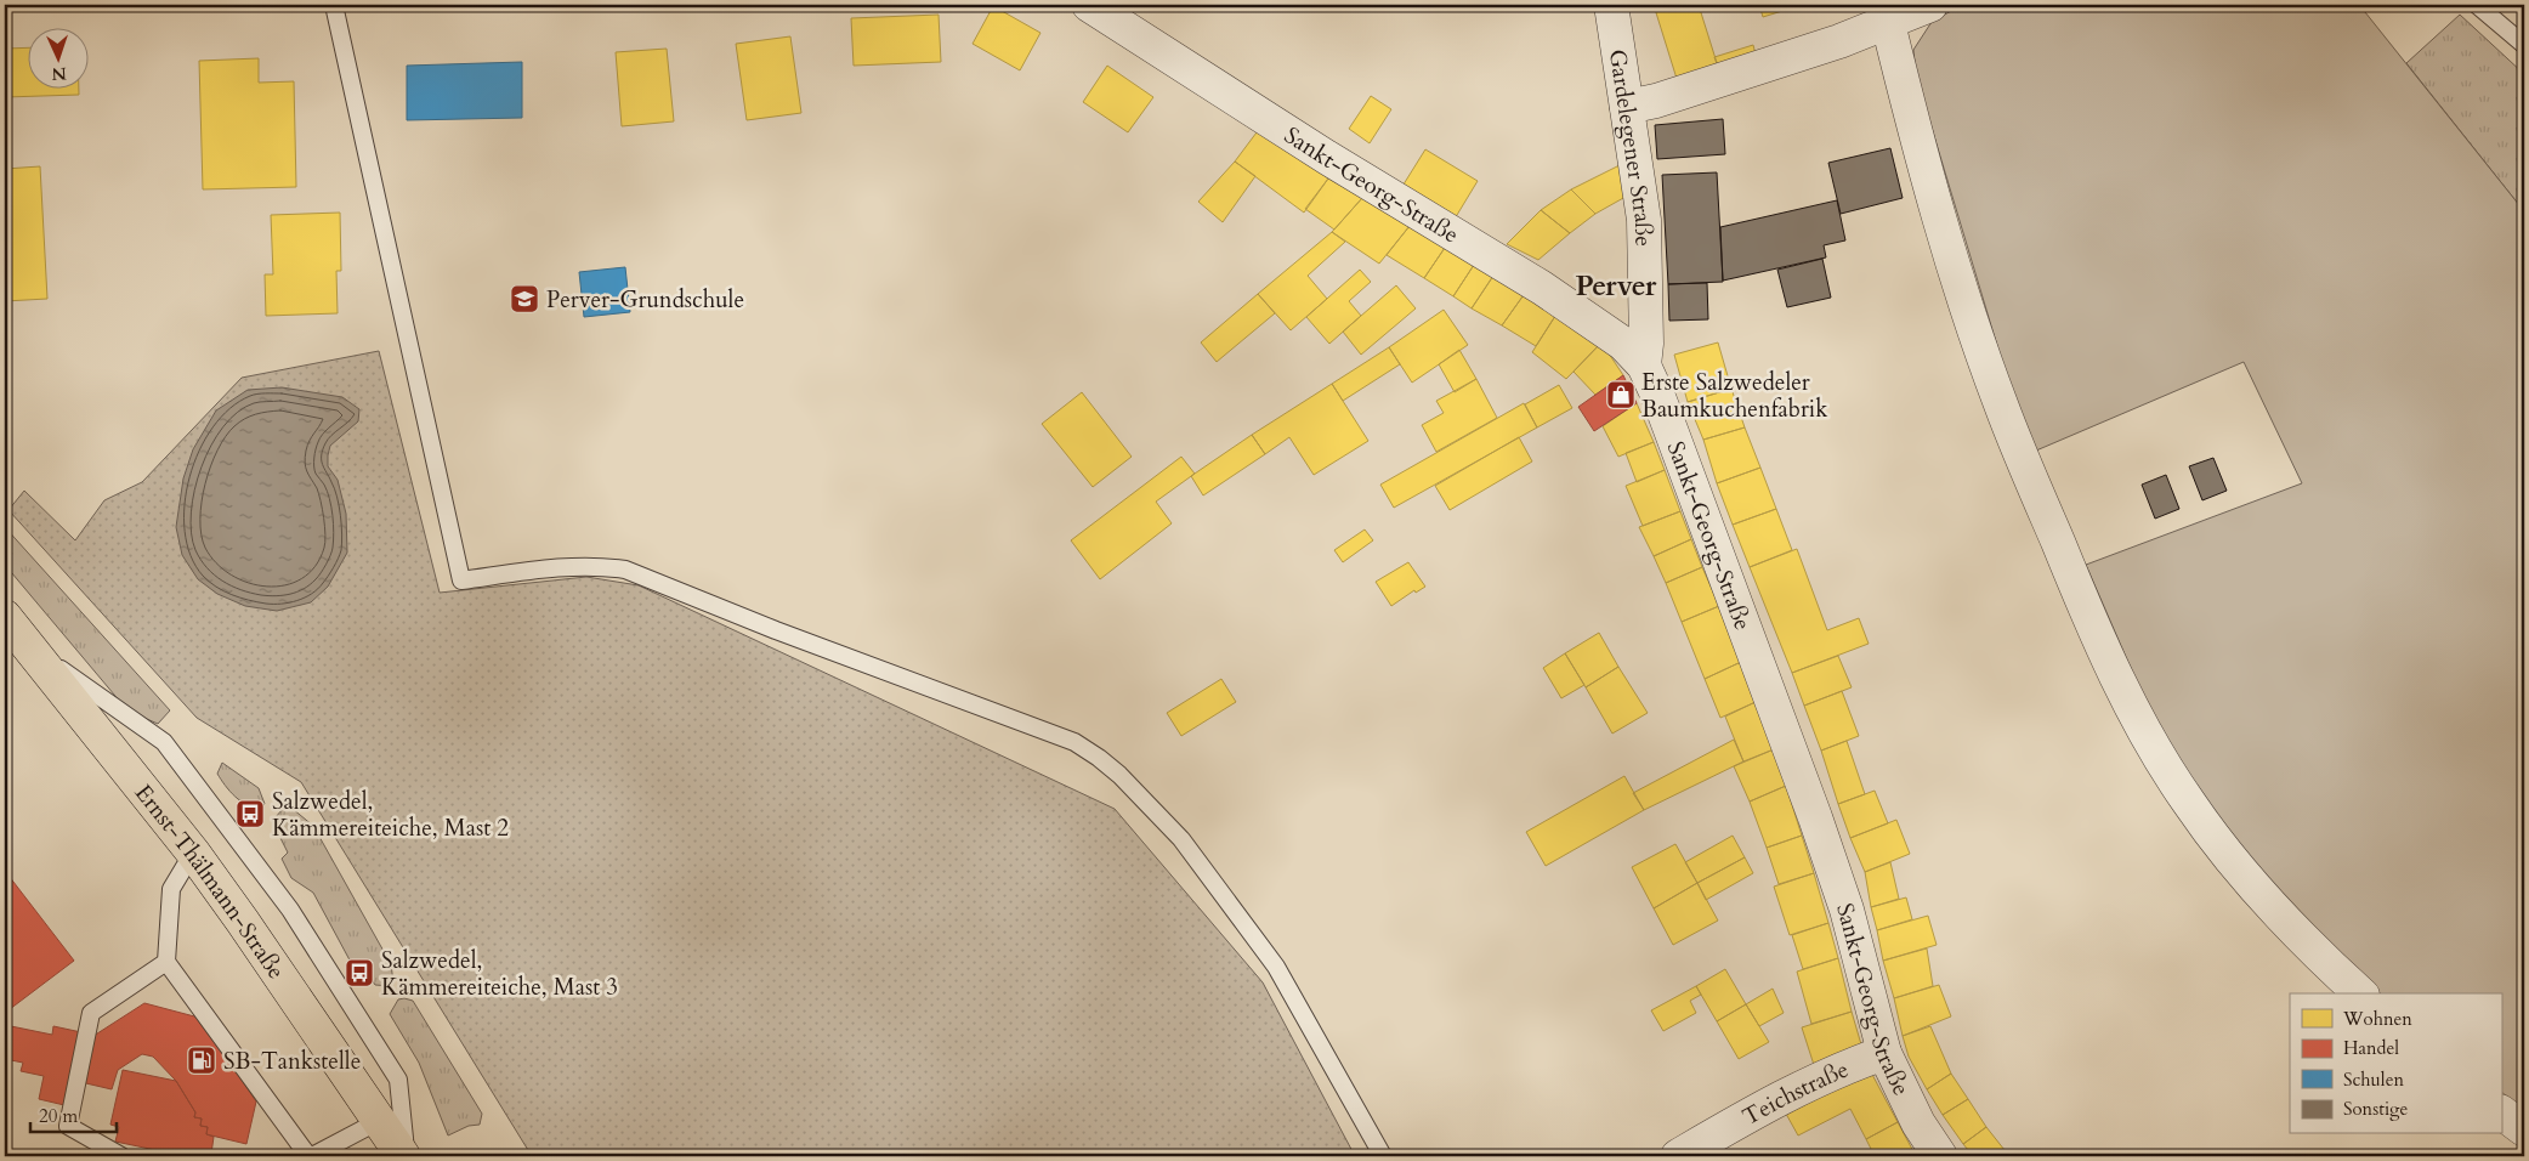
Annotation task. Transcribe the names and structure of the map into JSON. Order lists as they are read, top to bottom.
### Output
{
  "streets": {
    "main road": ["Ernst-Thälmann-Straße"],
    "street": ["Gardelegener Straße", "Sankt-Georg-Straße", "Teichstraße"]
  },
  "crossings": [
    ["Gardelegener Straße", "Sankt-Georg-Straße"],
    ["Sankt-Georg-Straße", "Teichstraße"]
  ],
  "districts": ["Perver"],
  "places": {
    "school or university": ["Perver-Grundschule"],
    "shop": ["Erste Salzwedeler Baumkuchenfabrik"],
    "bus stop": ["Salzwedel, Kämmereiteiche, Mast 2", "Salzwedel, Kämmereiteiche, Mast 3"],
    "fuel station": ["SB-Tankstelle"]
  },
  "legend": [
    "Wohnen",
    "Handel",
    "Schulen",
    "Sonstige"
  ],
  "scale_bar": "20 m",
  "north": "bottom"
}
